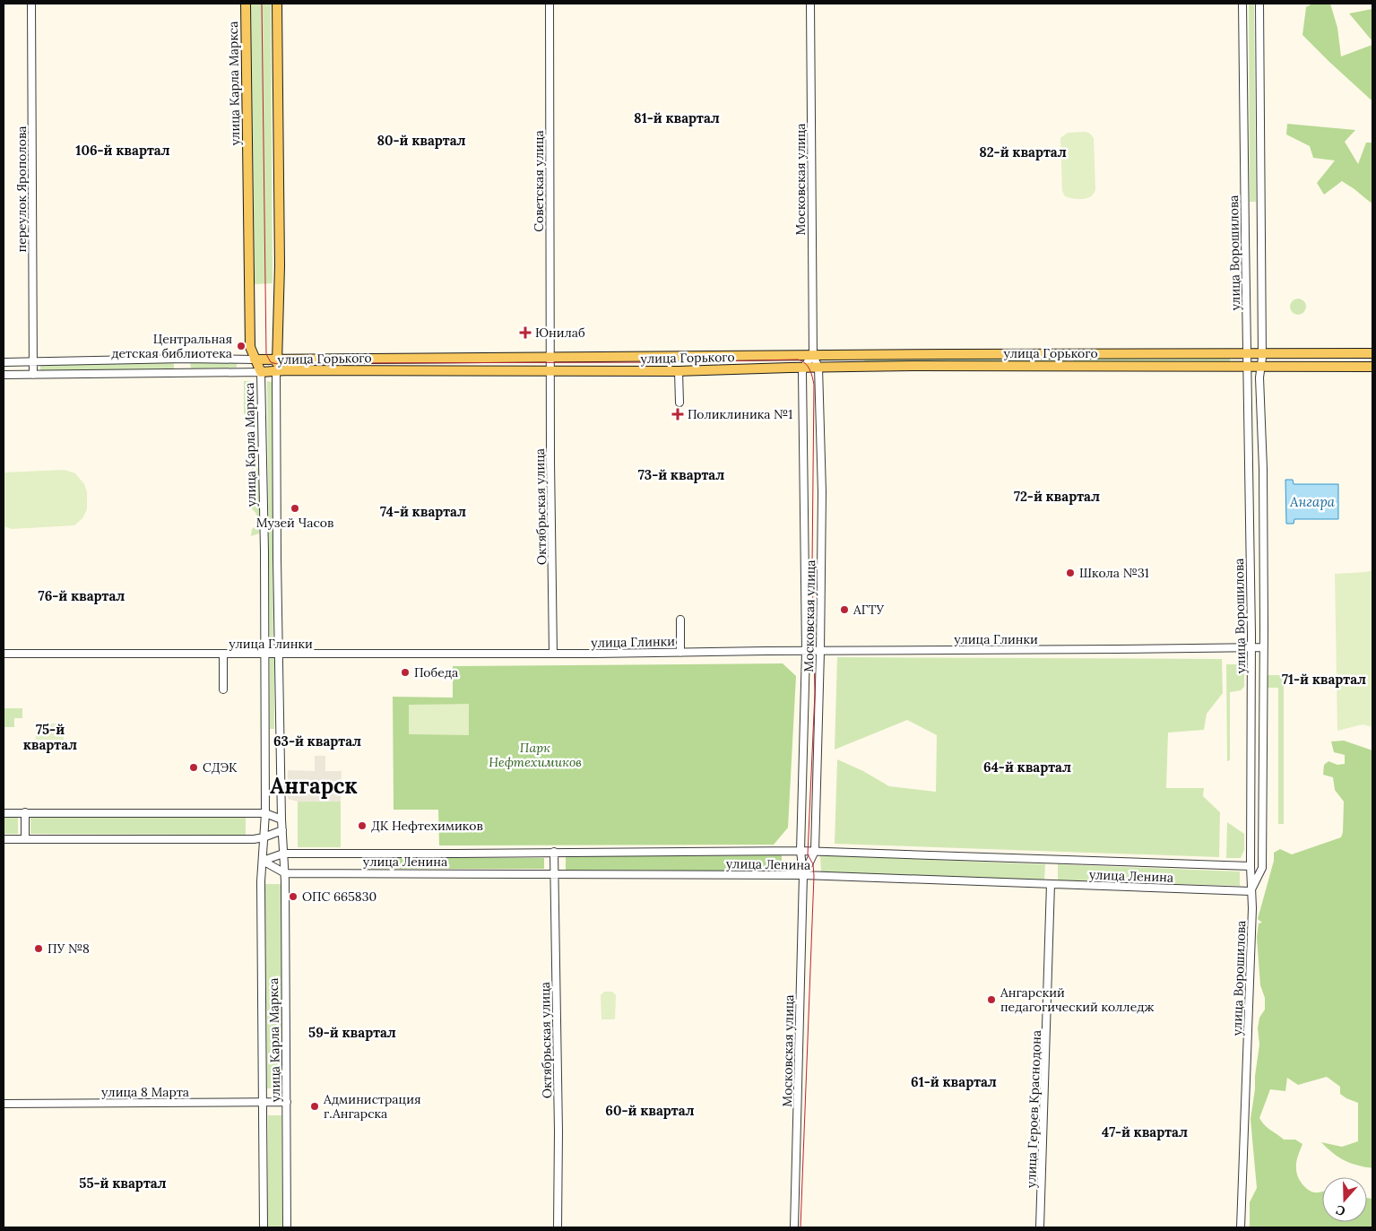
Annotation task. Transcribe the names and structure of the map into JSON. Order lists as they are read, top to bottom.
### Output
{
  "streets": {
    "main road": ["улица Карла Маркса", "улица Горького"],
    "street": [
      "Московская улица",
      "Советская улица",
      "переулок Ярополова",
      "улица Ворошилова",
      "Октябрьская улица",
      "улица Глинки",
      "улица Ленина",
      "улица 8 Марта",
      "улица Героев Краснодона"
    ]
  },
  "crossings": [
    ["улица Карла Маркса", "улица Горького"],
    ["улица Карла Маркса", "улица Глинки"],
    ["улица Карла Маркса", "улица Ленина"],
    ["улица Карла Маркса", "улица 8 Марта"],
    ["Московская улица", "улица Горького"],
    ["Московская улица", "улица Глинки"],
    ["Московская улица", "улица Ленина"],
    ["Советская улица", "улица Горького"],
    ["Советская улица", "Октябрьская улица"],
    ["переулок Ярополова", "улица Горького"],
    ["улица Ворошилова", "улица Горького"],
    ["улица Ворошилова", "улица Глинки"],
    ["улица Ворошилова", "улица Ленина"],
    ["улица Горького", "Октябрьская улица"],
    ["Октябрьская улица", "улица Глинки"],
    ["Октябрьская улица", "улица Ленина"],
    ["улица Ленина", "улица Героев Краснодона"]
  ],
  "districts": [
    "81-й квартал",
    "80-й квартал",
    "106-й квартал",
    "82-й квартал",
    "73-й квартал",
    "72-й квартал",
    "74-й квартал",
    "76-й квартал",
    "71-й квартал",
    "75-й квартал",
    "63-й квартал",
    "64-й квартал",
    "Ангарск",
    "59-й квартал",
    "61-й квартал",
    "60-й квартал",
    "47-й квартал",
    "55-й квартал"
  ],
  "water": ["Ангара"],
  "parks": ["Парк Нефтехимиков"],
  "places": {
    "health": ["Юнилаб", "Поликлиника №1"],
    "other": [
      "Центральная детская библиотека",
      "Музей Часов",
      "Школа №31",
      "АГТУ",
      "Победа",
      "СДЭК",
      "ДК Нефтехимиков",
      "ОПС 665830",
      "ПУ №8",
      "Ангарский педагогический колледж",
      "Администрация г.Ангарска"
    ]
  },
  "north": "bottom"
}
